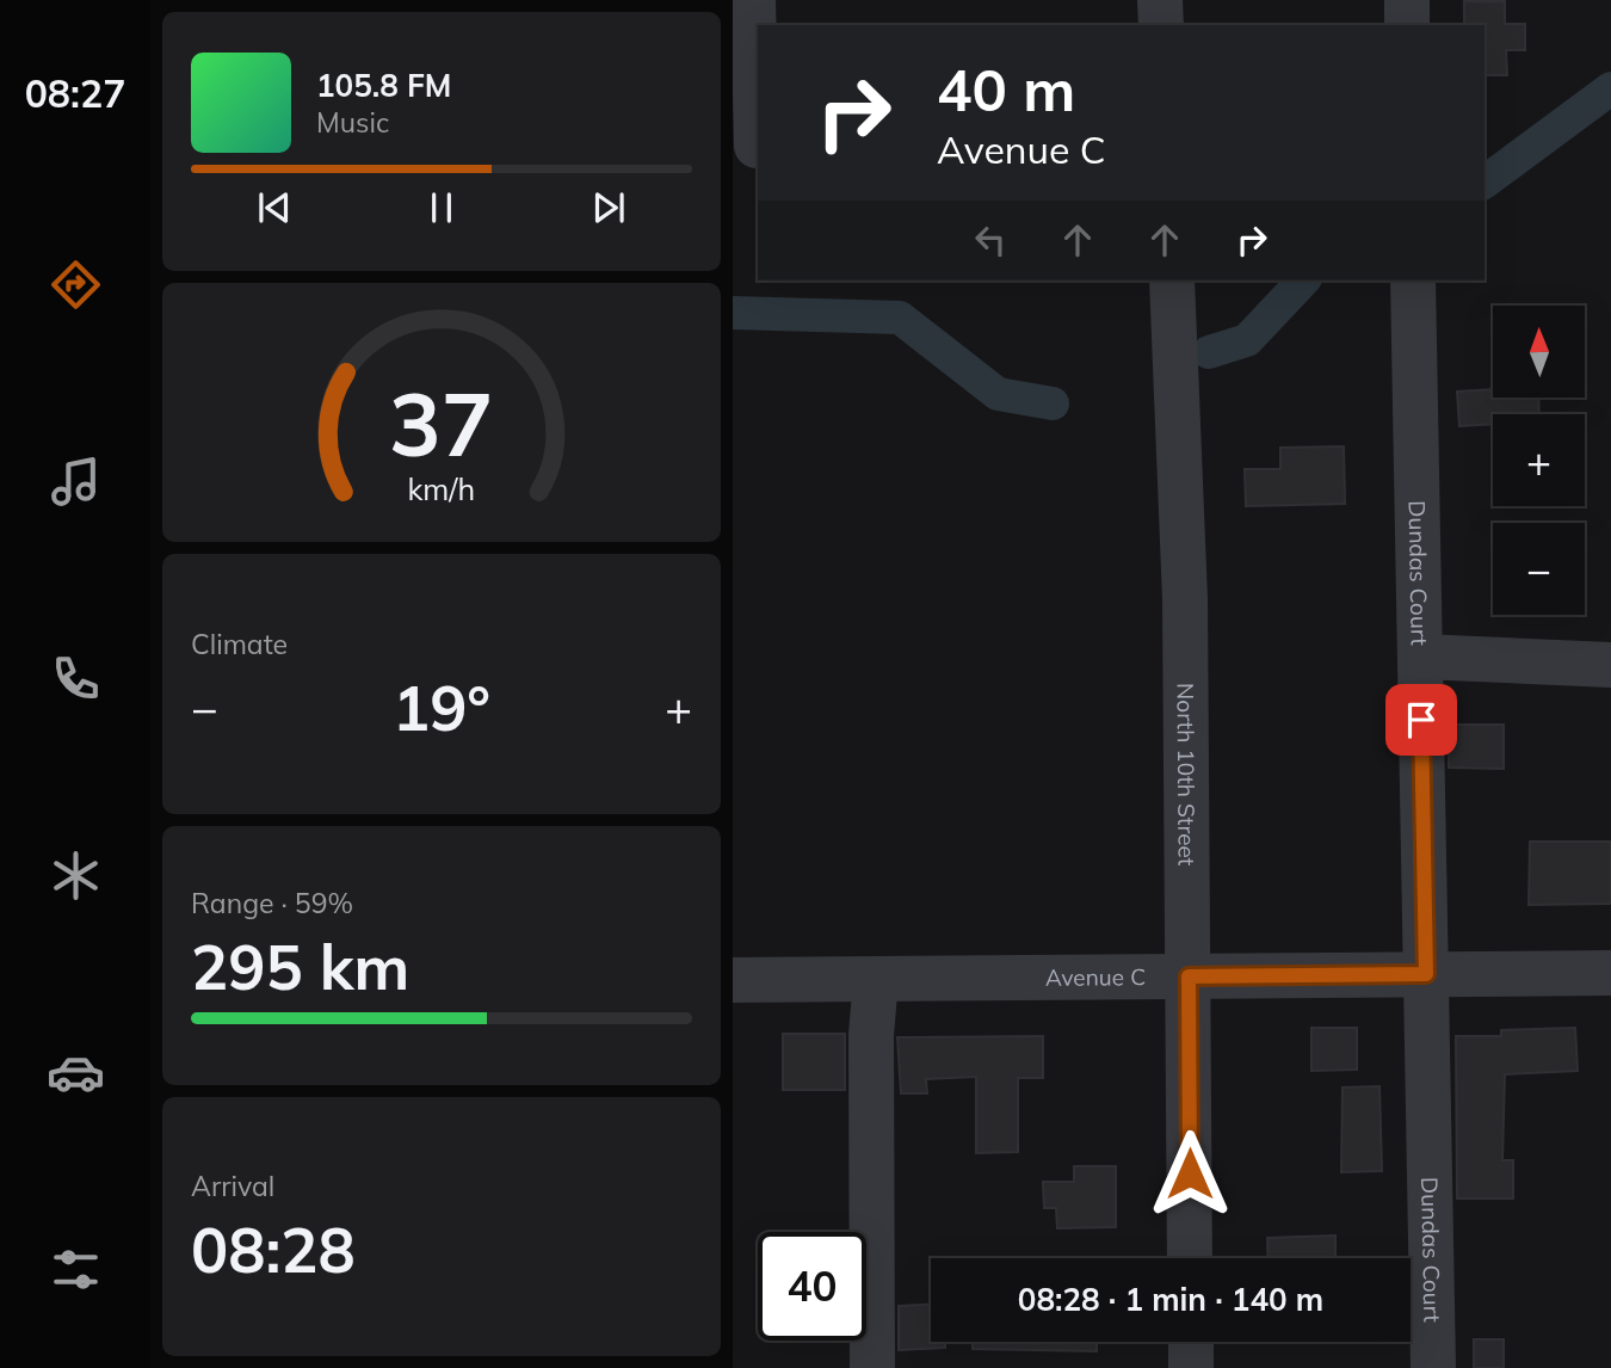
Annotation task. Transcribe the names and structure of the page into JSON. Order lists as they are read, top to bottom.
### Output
{
  "streets": {
    "street": ["Dundas Court", "North 10th Street", "Avenue C"]
  },
  "crossings": [
    ["Dundas Court", "Avenue C"],
    ["North 10th Street", "Avenue C"]
  ],
  "north": "top",
  "page": {
    "tabs": "08:27",
    "turn": ["40 m", "Avenue C"],
    "song": ["105.8 FM", "Music"],
    "map_buttons": ["+", "−"],
    "tile": [
      "Climate",
      ["Range · 59%", "295 km"],
      ["Arrival", "08:28"]
    ],
    "heat": ["−", "19°", "+"],
    "limit": "40",
    "trip": "08:28 · 1 min · 140 m",
    "gauge": ["37", "km/h"]
  }
}
